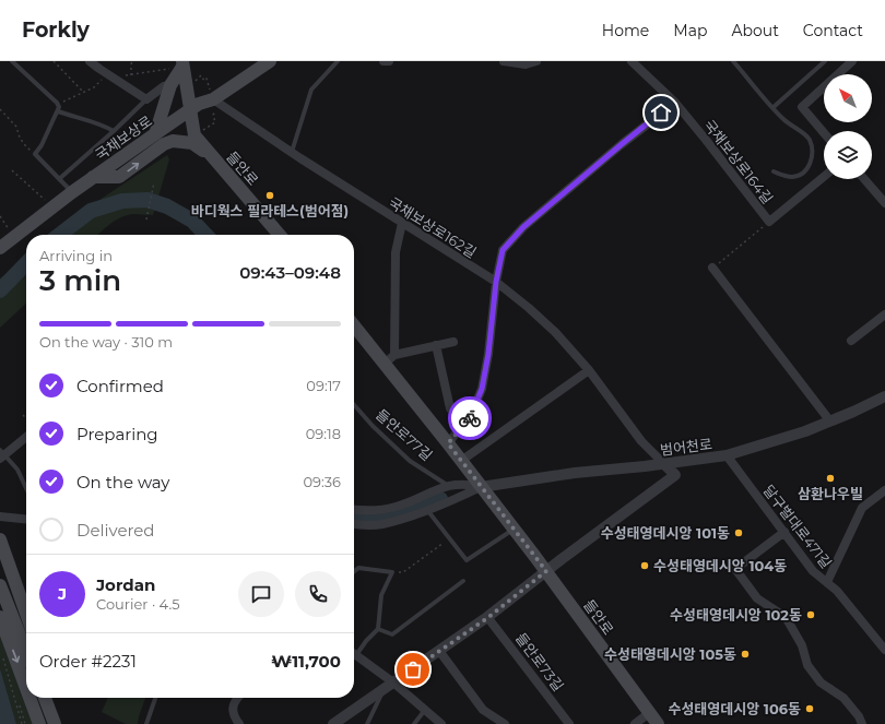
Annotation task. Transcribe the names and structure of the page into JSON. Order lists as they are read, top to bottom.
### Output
{
  "streets": {
    "main road": ["국채보상로", "들안로"],
    "street": [
      "국채보상로164길",
      "국채보상로162길",
      "범어천로",
      "달구벌대로471길",
      "들안로73길"
    ],
    "lane": ["들안로77길"]
  },
  "crossings": [
    ["국채보상로", "들안로"],
    ["국채보상로", "국채보상로162길"],
    ["들안로", "범어천로"],
    ["국채보상로162길", "범어천로"],
    ["범어천로", "달구벌대로471길"]
  ],
  "places": [
    "바디웍스 필라테스(범어점)",
    "삼환나우빌",
    "수성태영데시앙 101동",
    "수성태영데시앙 104동",
    "수성태영데시앙 102동",
    "수성태영데시앙 105동",
    "수성태영데시앙 106동"
  ],
  "north": "top left",
  "page": {
    "header": "Forkly",
    "nav": [
      "Home",
      "Map",
      "About",
      "Contact"
    ],
    "heading": ["3 min", "Arriving in", "09:43–09:48"],
    "panel": [
      "Jordan",
      "Courier · 4.5",
      "Order #2231",
      "₩11,700"
    ],
    "bar": "On the way · 310 m",
    "list": [
      ["Confirmed", "09:17"],
      ["Preparing", "09:18"],
      ["On the way", "09:36"],
      "Delivered"
    ],
    "round": "J"
  }
}
